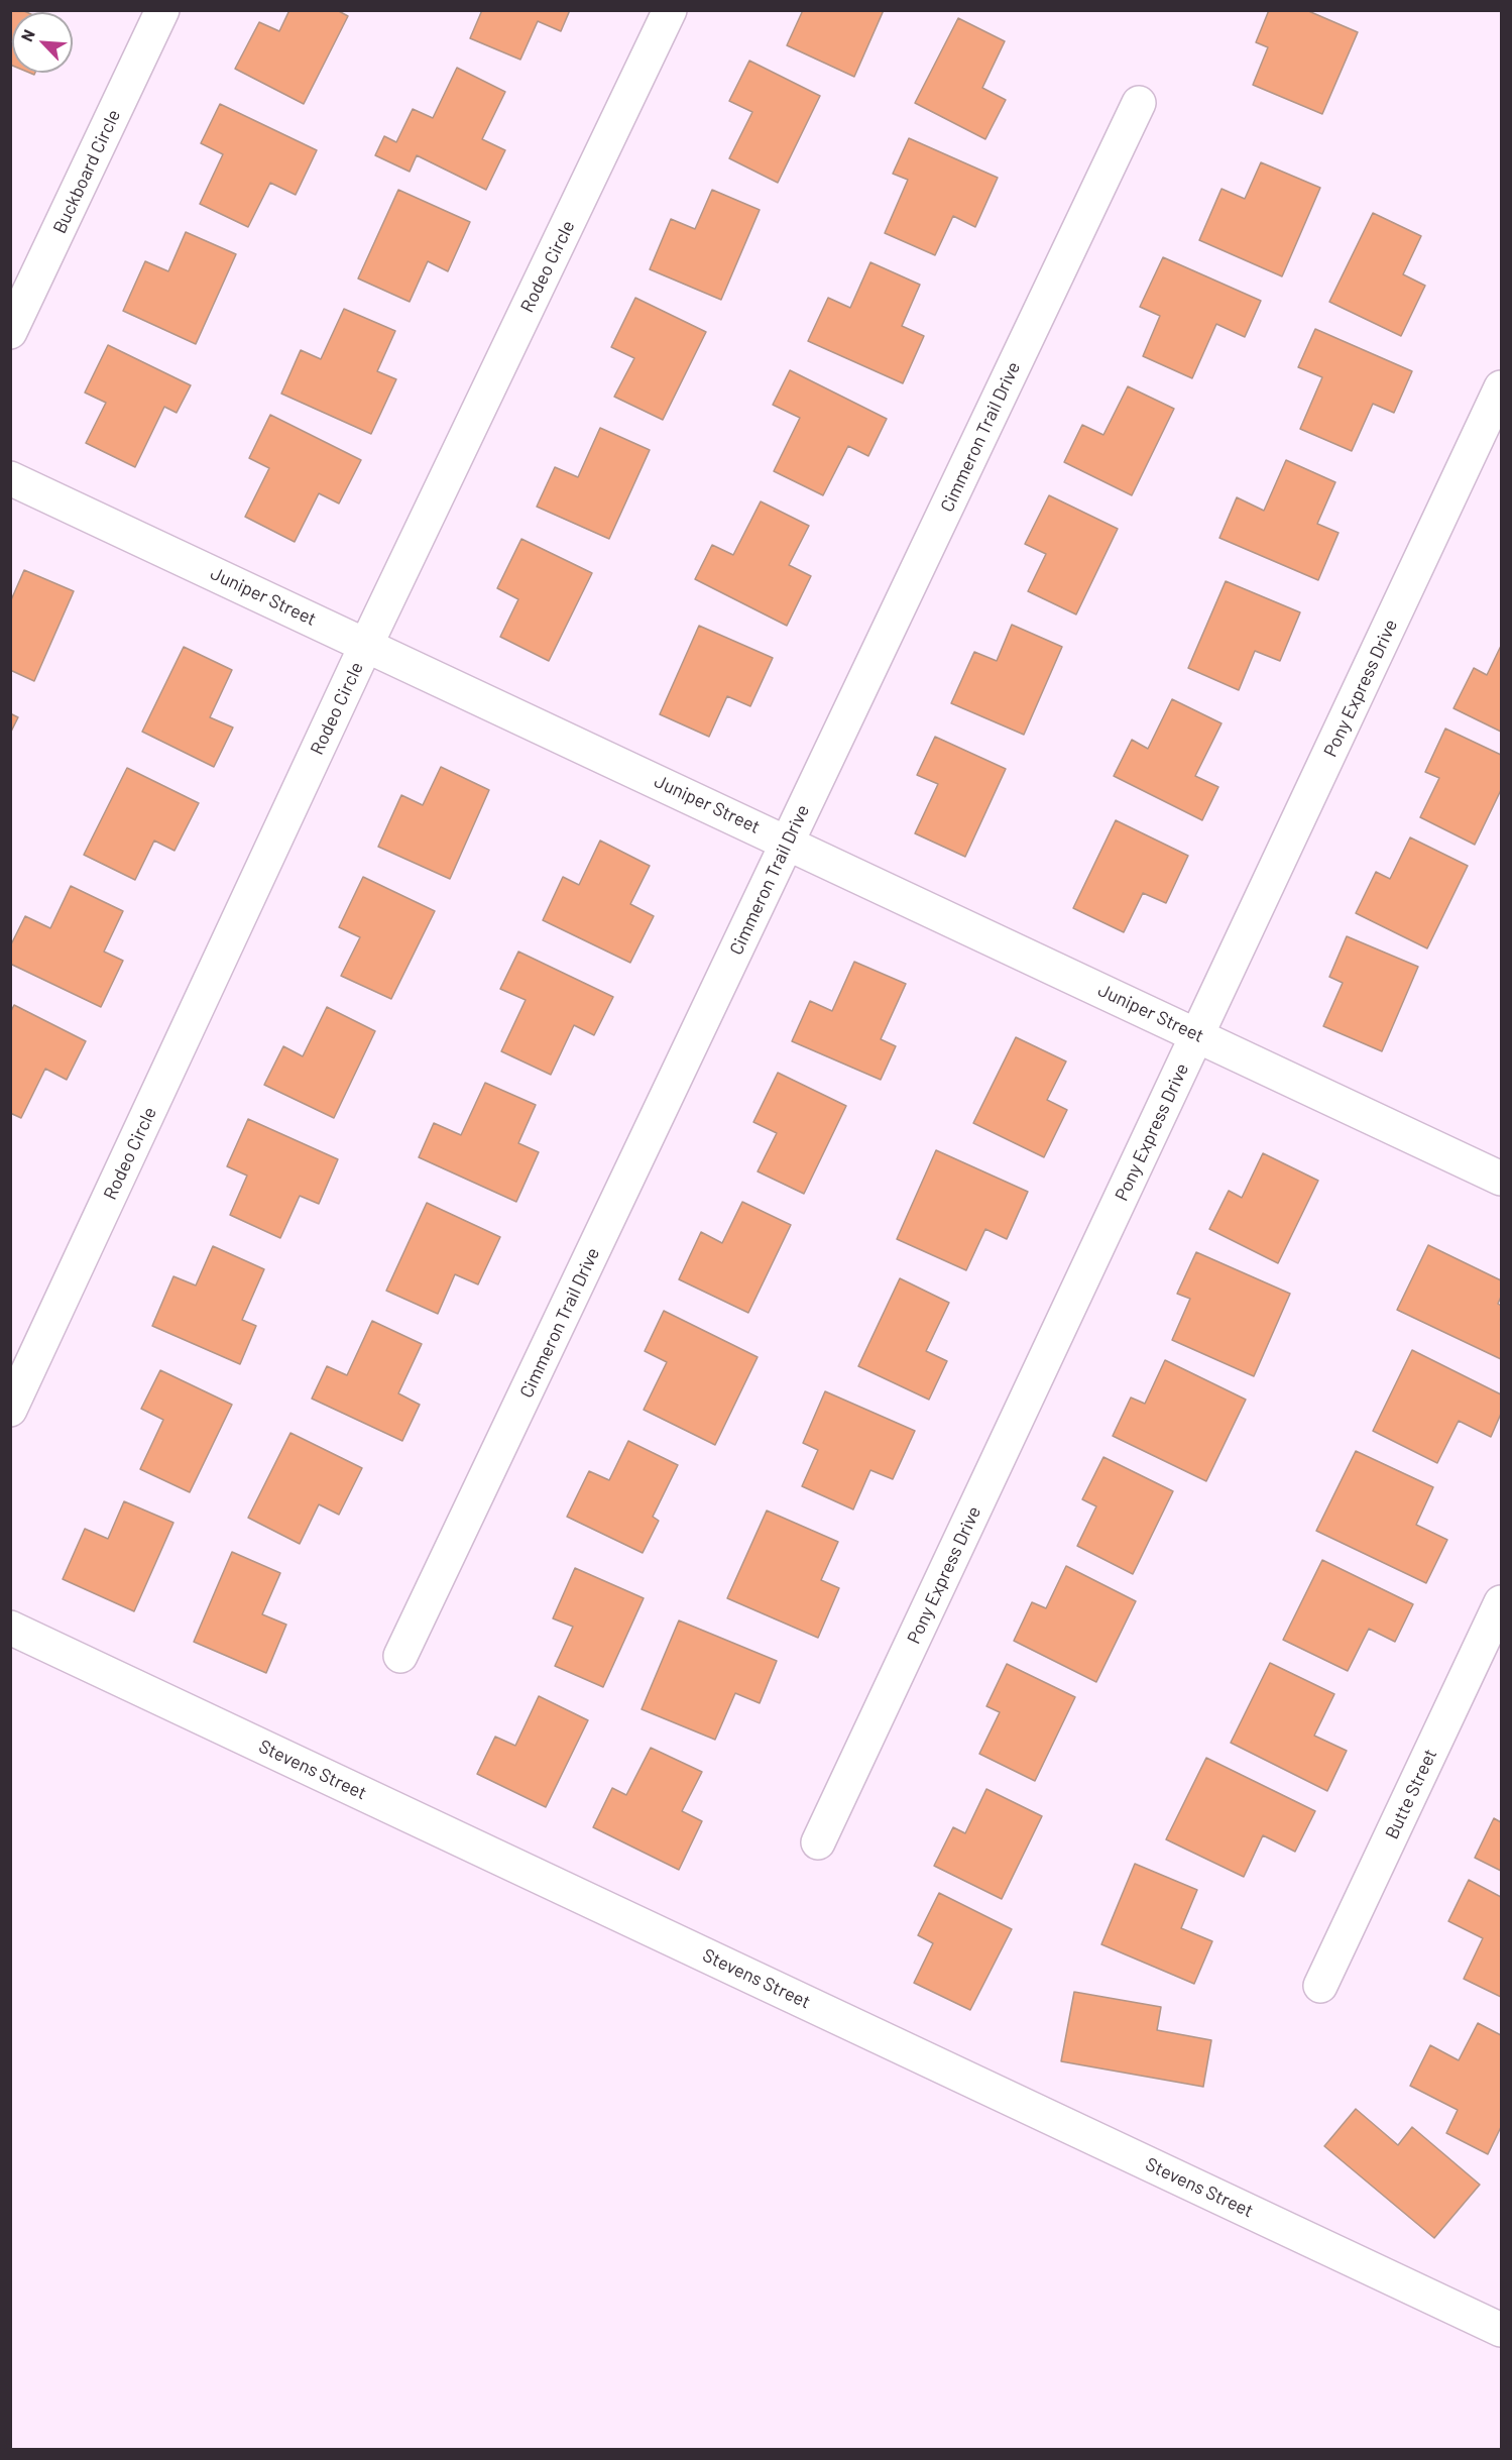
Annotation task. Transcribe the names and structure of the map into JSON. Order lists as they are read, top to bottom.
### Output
{
  "streets": {
    "street": [
      "Buckboard Circle",
      "Rodeo Circle",
      "Cimmeron Trail Drive",
      "Juniper Street",
      "Pony Express Drive",
      "Stevens Street",
      "Butte Street"
    ]
  },
  "crossings": [
    ["Rodeo Circle", "Juniper Street"],
    ["Cimmeron Trail Drive", "Juniper Street"],
    ["Juniper Street", "Pony Express Drive"]
  ],
  "north": "top left"
}
